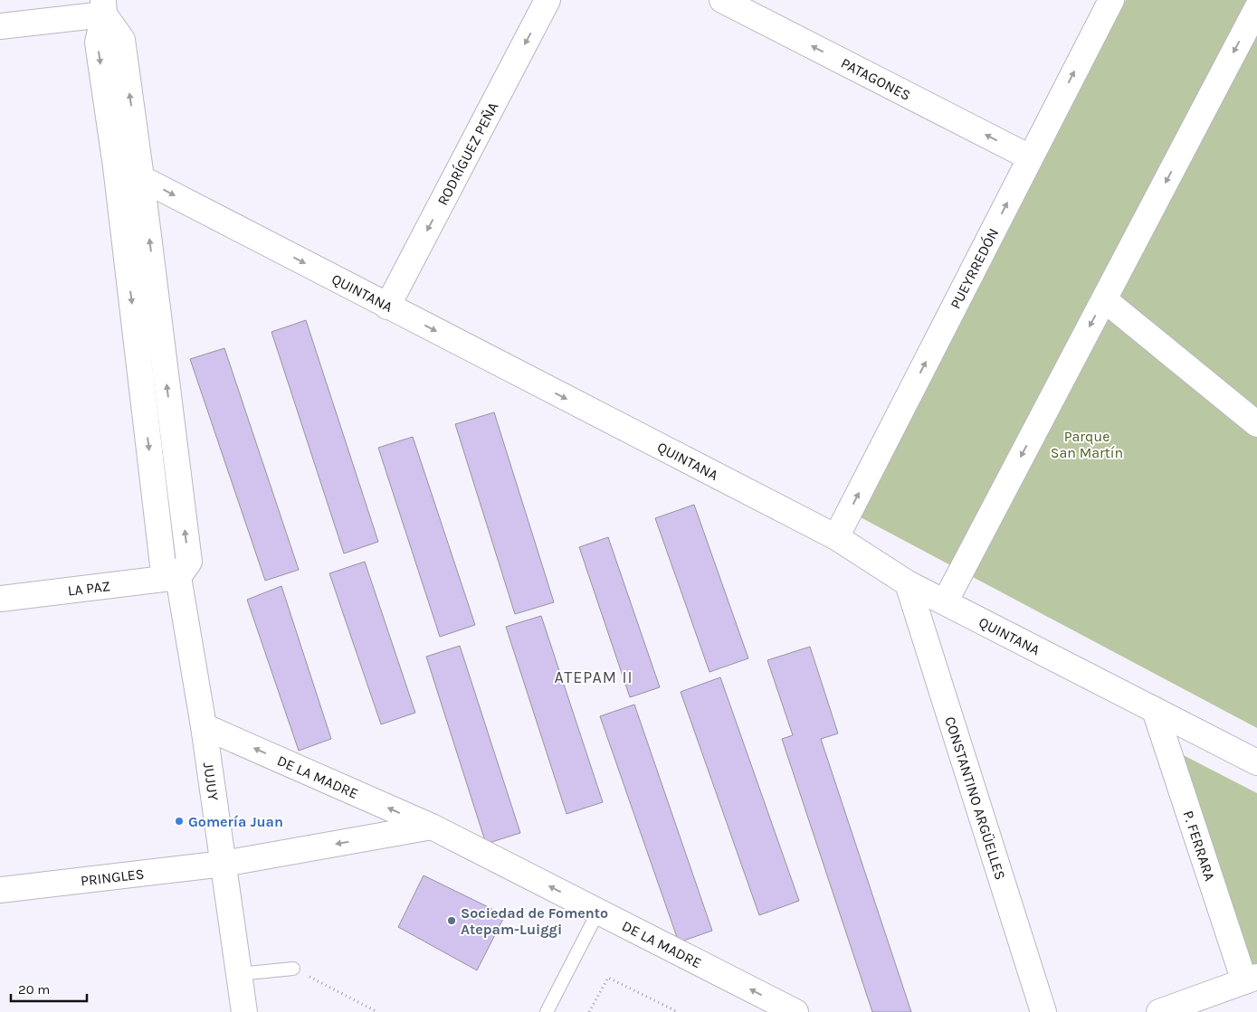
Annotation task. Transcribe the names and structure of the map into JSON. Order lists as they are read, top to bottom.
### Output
{
  "streets": {
    "street": [
      "PATAGONES",
      "RODRÍGUEZ PEÑA",
      "PUEYRREDÓN",
      "QUINTANA",
      "LA PAZ",
      "DE LA MADRE",
      "JUJUY",
      "CONSTANTINO ARGÜELLES",
      "P. FERRARA",
      "PRINGLES"
    ]
  },
  "crossings": [
    ["PATAGONES", "PUEYRREDÓN"],
    ["RODRÍGUEZ PEÑA", "QUINTANA"],
    ["PUEYRREDÓN", "QUINTANA"],
    ["QUINTANA", "CONSTANTINO ARGÜELLES"],
    ["QUINTANA", "P. FERRARA"],
    ["LA PAZ", "JUJUY"],
    ["DE LA MADRE", "JUJUY"],
    ["JUJUY", "PRINGLES"]
  ],
  "one_way": [
    "PATAGONES",
    "RODRÍGUEZ PEÑA",
    "QUINTANA",
    "DE LA MADRE"
  ],
  "districts": ["ATEPAM II"],
  "parks": ["Parque San Martín"],
  "places": ["Gomería Juan", "Sociedad de Fomento Atepam-Luiggi"],
  "scale_bar": "20 m"
}
